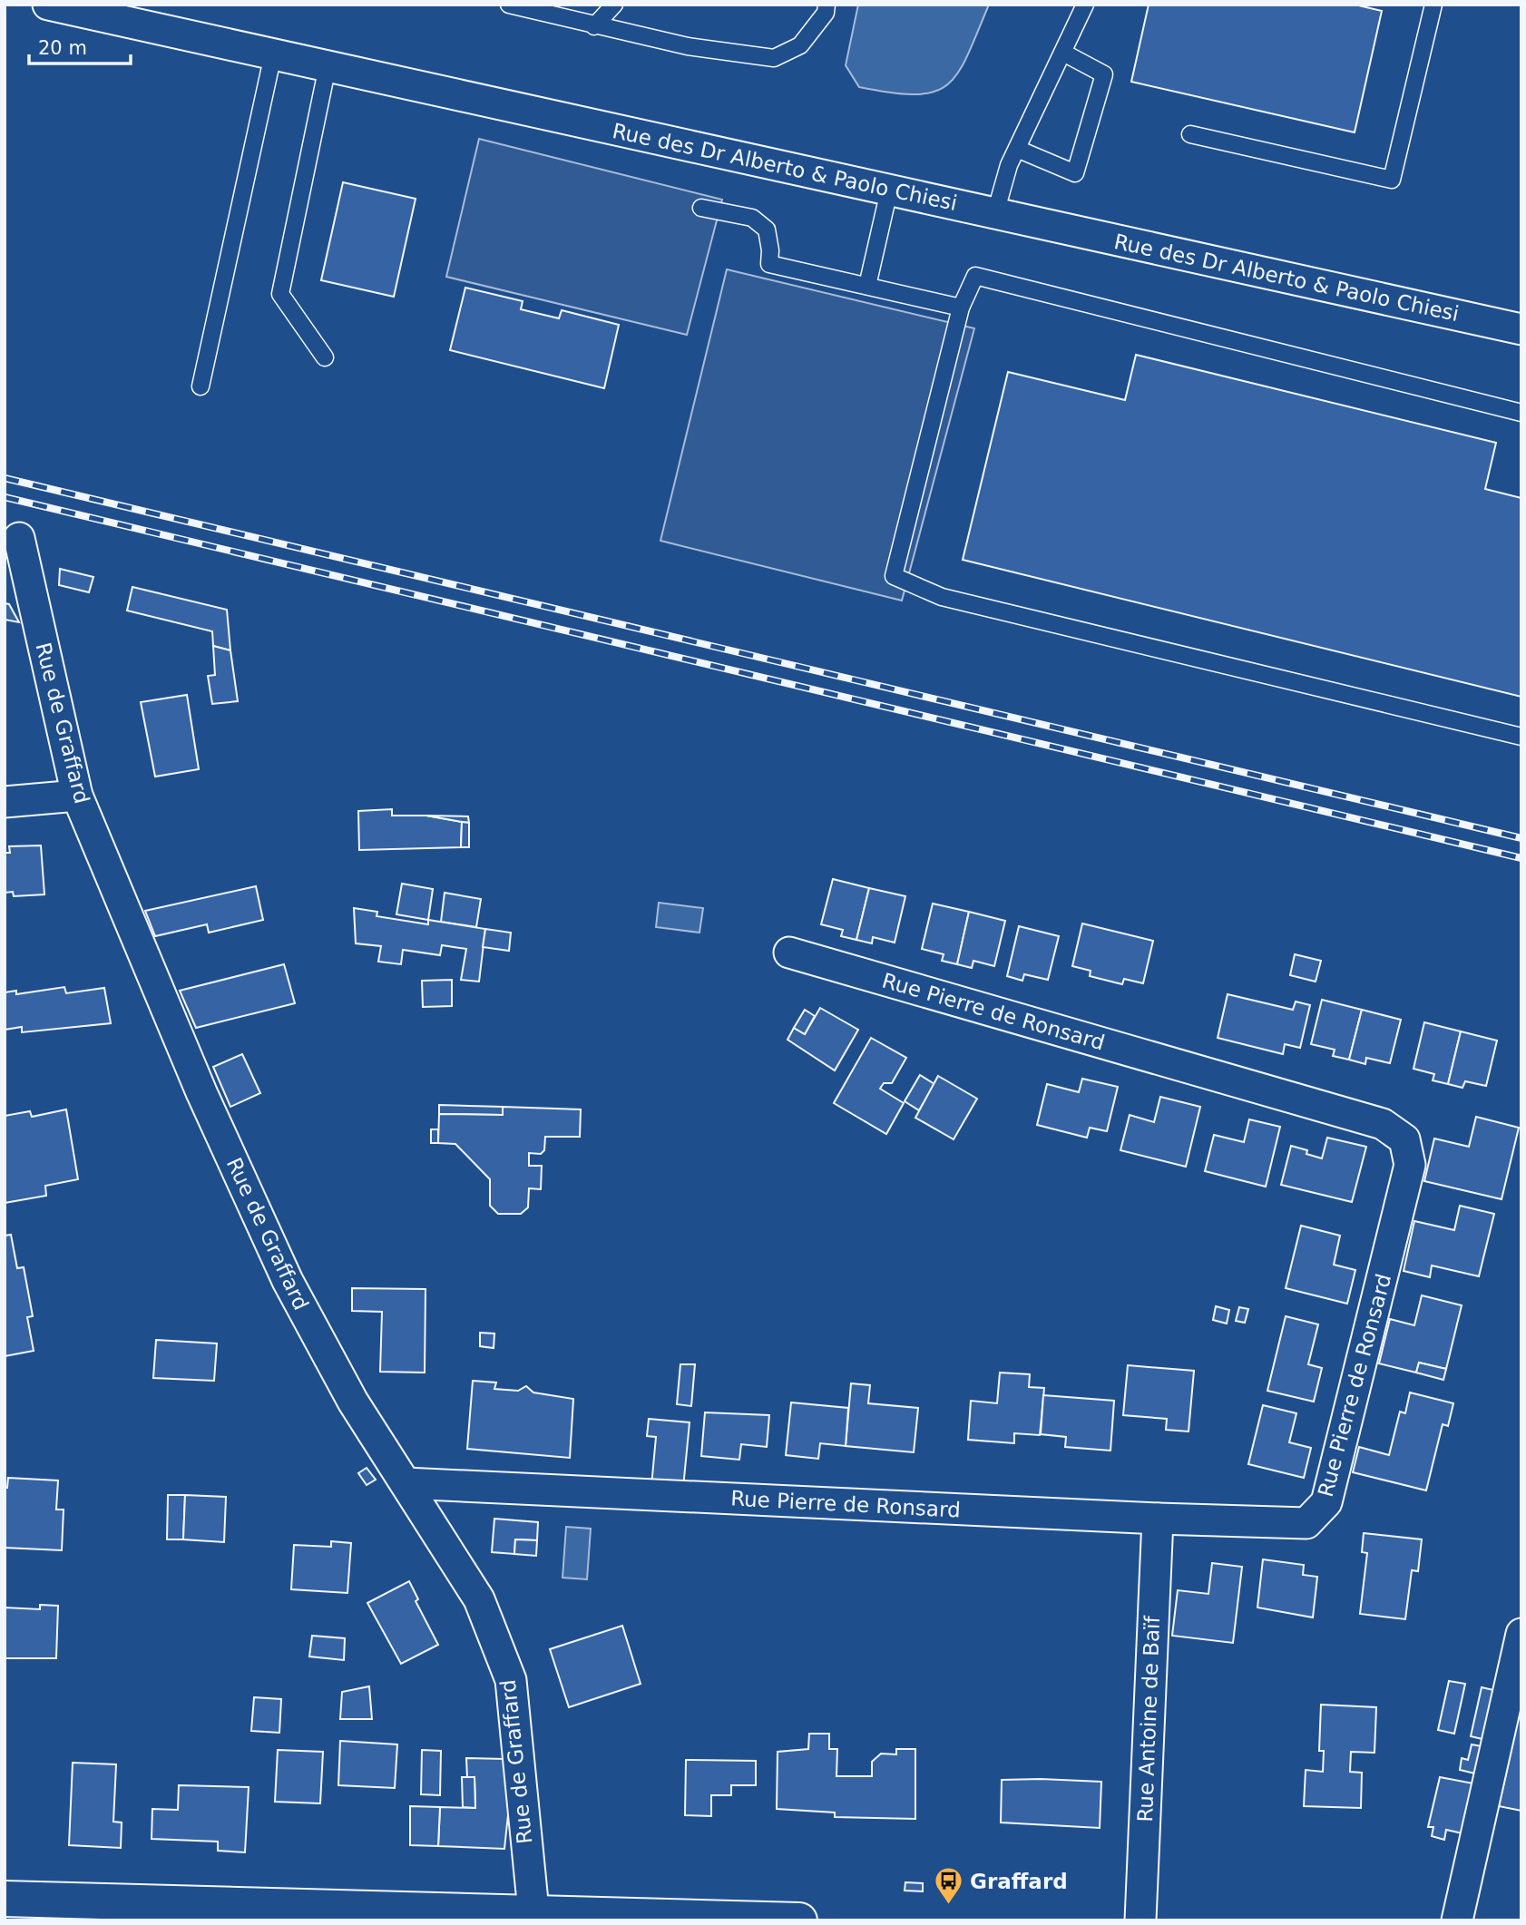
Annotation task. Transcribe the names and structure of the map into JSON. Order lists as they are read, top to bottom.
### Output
{
  "streets": {
    "street": [
      "Rue des Dr Alberto & Paolo Chiesi",
      "Rue de Graffard",
      "Rue Pierre de Ronsard",
      "Rue Antoine de Baïf"
    ]
  },
  "crossings": [
    ["Rue de Graffard", "Rue Pierre de Ronsard"],
    ["Rue Pierre de Ronsard", "Rue Antoine de Baïf"]
  ],
  "places": {
    "bus stop": ["Graffard"]
  },
  "scale_bar": "20 m"
}
